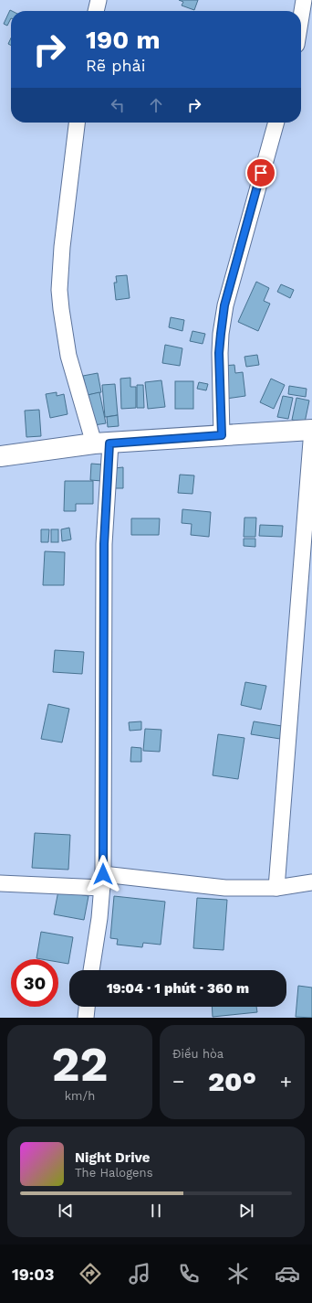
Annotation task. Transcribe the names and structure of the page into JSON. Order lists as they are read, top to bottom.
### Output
{
  "page": {
    "turn": ["190 m", "Rẽ phải"],
    "limit": "30",
    "trip": "19:04 · 1 phút · 360 m",
    "tile": [
      ["22", "km/h"],
      "Điều hòa"
    ],
    "heat": ["−", "20°", "+"],
    "song": ["Night Drive", "The Halogens"],
    "tabs": "19:03"
  }
}
